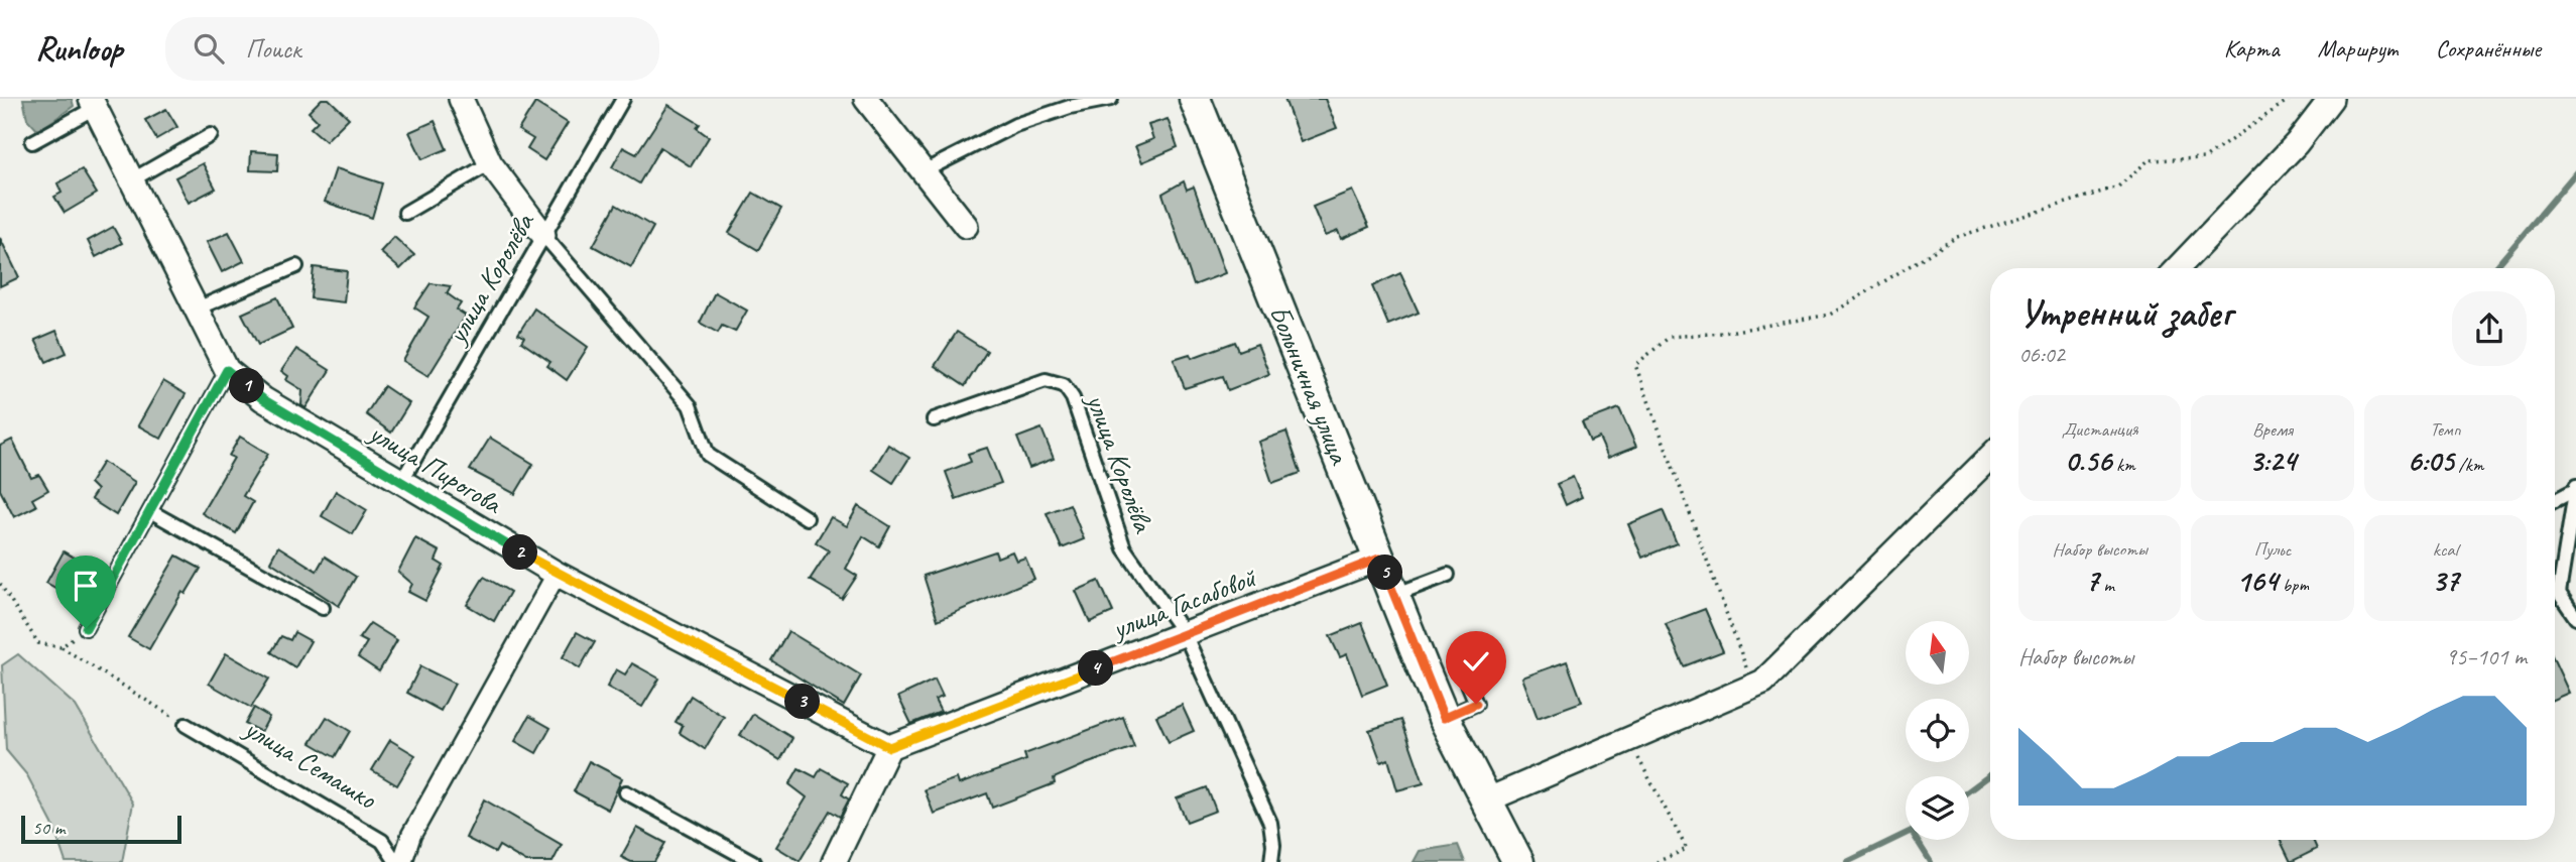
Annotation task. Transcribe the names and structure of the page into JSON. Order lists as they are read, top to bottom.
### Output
{
  "streets": {
    "street": ["Больничная улица", "улица Пирогова", "улица Гасабовой"],
    "lane": ["улица Королёва", "улица Семашко"]
  },
  "crossings": [
    ["улица Королёва", "улица Пирогова"],
    ["улица Королёва", "улица Гасабовой"],
    ["Больничная улица", "улица Гасабовой"],
    ["улица Пирогова", "улица Гасабовой"]
  ],
  "scale_bar": "50 m",
  "north": "top",
  "page": {
    "header": "Runloop",
    "search": "Поиск",
    "nav": ["Карта", "Маршрут", "Сохранённые"],
    "heading": ["Утренний забег", "06:02"],
    "pins": [
      "1",
      "2",
      "5",
      "4",
      "3"
    ],
    "stats": [
      ["Дистанция", "0.56 km"],
      ["Время", "3:24"],
      ["Темп", "6:05 /km"],
      ["Набор высоты", "7 m"],
      ["Пульс", "164 bpm"],
      ["kcal", "37"]
    ],
    "chart": ["Набор высоты", "95–101 m"],
    "scale": "50 m"
  }
}
